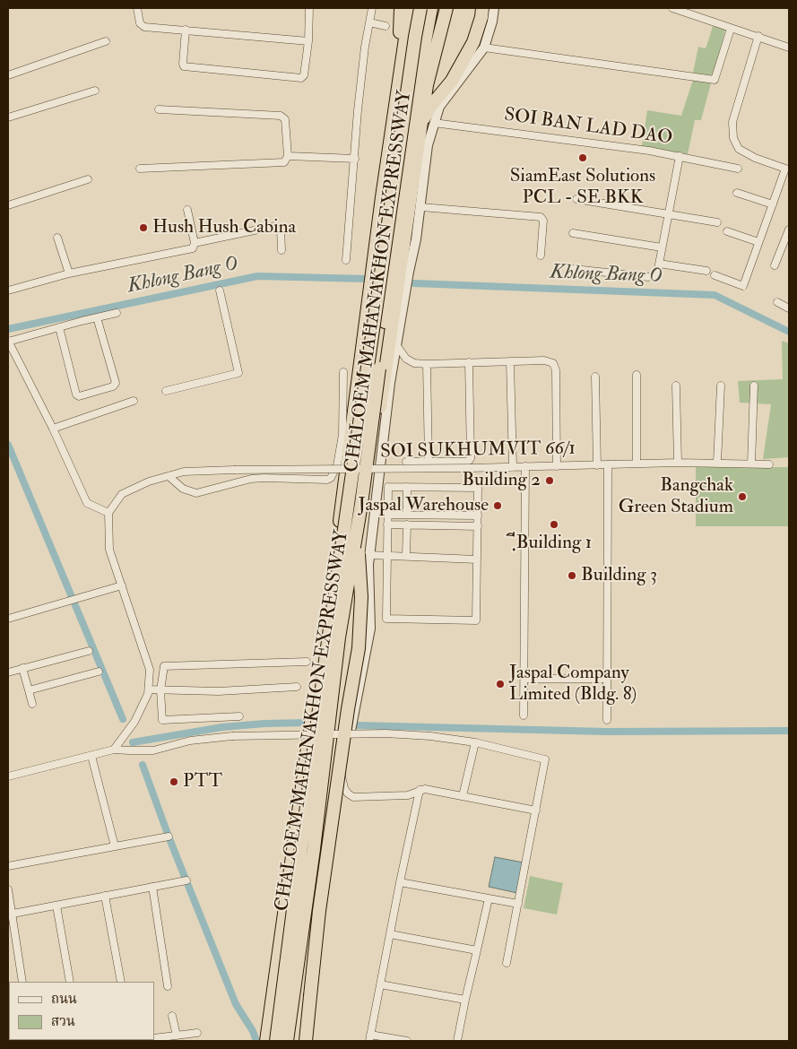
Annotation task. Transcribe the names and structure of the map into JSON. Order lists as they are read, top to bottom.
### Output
{
  "streets": {
    "highway": ["CHALOEM MAHANAKHON EXPRESSWAY"],
    "street": ["SOI BAN LAD DAO", "SOI SUKHUMVIT 66/1"]
  },
  "water": ["Khlong Bang O"],
  "places": [
    "SiamEast Solutions PCL - SE BKK",
    "Hush Hush Cabina",
    "Building 2",
    "Bangchak Green Stadium",
    "Jaspal Warehouse",
    "ฺีBuilding 1",
    "Building 3",
    "Jaspal Company Limited (Bldg. 8)",
    "PTT"
  ],
  "legend": ["ถนน", "สวน"]
}
